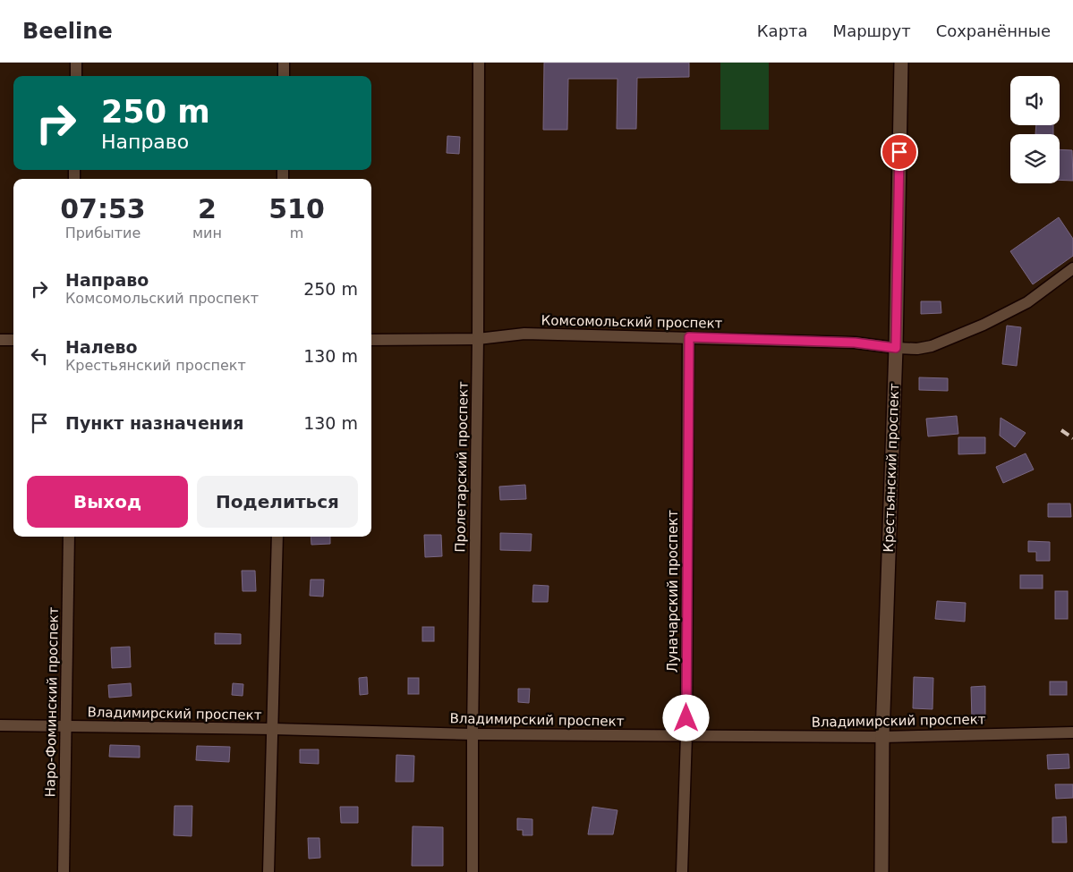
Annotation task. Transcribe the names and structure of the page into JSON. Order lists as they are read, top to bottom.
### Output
{
  "streets": {
    "street": [
      "Комсомольский проспект",
      "Пролетарский проспект",
      "Крестьянский проспект",
      "Луначарский проспект",
      "Наро-Фоминский проспект",
      "Владимирский проспект"
    ]
  },
  "crossings": [
    ["Комсомольский проспект", "Пролетарский проспект"],
    ["Комсомольский проспект", "Крестьянский проспект"],
    ["Комсомольский проспект", "Луначарский проспект"],
    ["Пролетарский проспект", "Владимирский проспект"],
    ["Крестьянский проспект", "Владимирский проспект"],
    ["Луначарский проспект", "Владимирский проспект"],
    ["Наро-Фоминский проспект", "Владимирский проспект"]
  ],
  "page": {
    "header": "Beeline",
    "nav": ["Карта", "Маршрут", "Сохранённые"],
    "turn": ["250 m", "Направо"],
    "eta": [
      "07:53",
      "Прибытие",
      "2",
      "мин",
      "510",
      "m"
    ],
    "list": [
      {
        "name": "Направо",
        "note": "Комсомольский проспект",
        "value": "250 m"
      },
      {
        "name": "Налево",
        "note": "Крестьянский проспект",
        "value": "130 m"
      },
      {
        "name": "Пункт назначения",
        "value": "130 m"
      }
    ],
    "buttons": ["Выход", "Поделиться"]
  }
}
